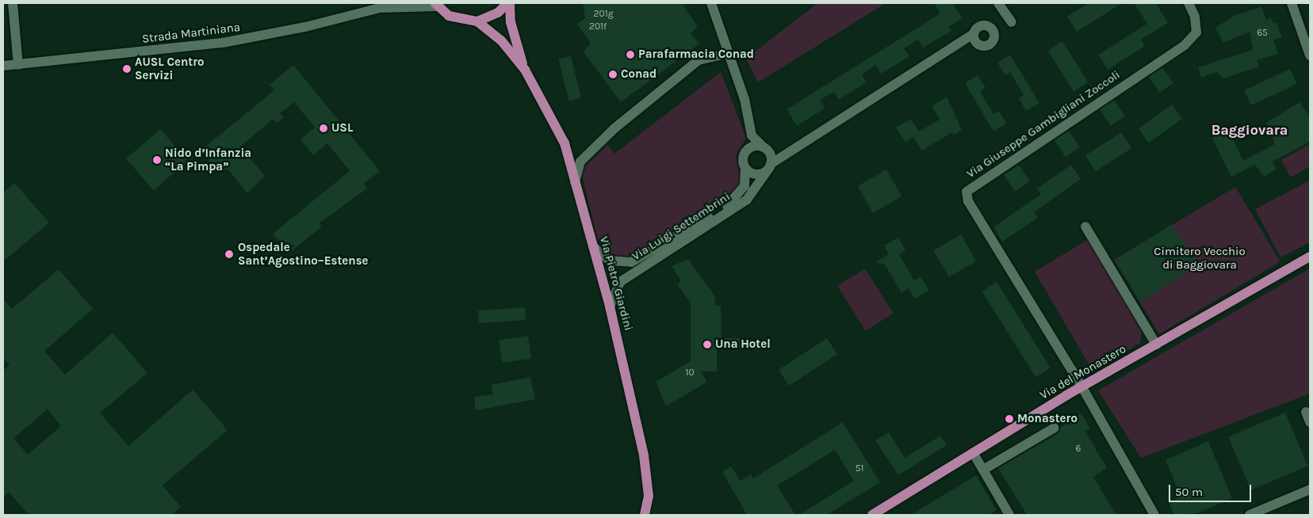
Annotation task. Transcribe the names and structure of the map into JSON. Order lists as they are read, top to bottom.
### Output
{
  "streets": {
    "main road": ["Via Pietro Giardini", "Via del Monastero"],
    "street": ["Strada Martiniana", "Via Giuseppe Gambigliani Zoccoli", "Via Luigi Settembrini"]
  },
  "crossings": [
    ["Strada Martiniana", "Via Pietro Giardini"],
    ["Via Giuseppe Gambigliani Zoccoli", "Via del Monastero"],
    ["Via Luigi Settembrini", "Via Pietro Giardini"]
  ],
  "districts": ["Baggiovara"],
  "parks": ["Cimitero Vecchio di Baggiovara"],
  "places": [
    "Parafarmacia Conad",
    "AUSL Centro Servizi",
    "Conad",
    "USL",
    "Nido d’Infanzia “La Pimpa”",
    "Ospedale Sant’Agostino–Estense",
    "Una Hotel",
    "Monastero"
  ],
  "house_numbers": [
    "201g",
    "201f",
    "65",
    "10",
    "6",
    "51"
  ],
  "scale_bar": "50 m"
}
